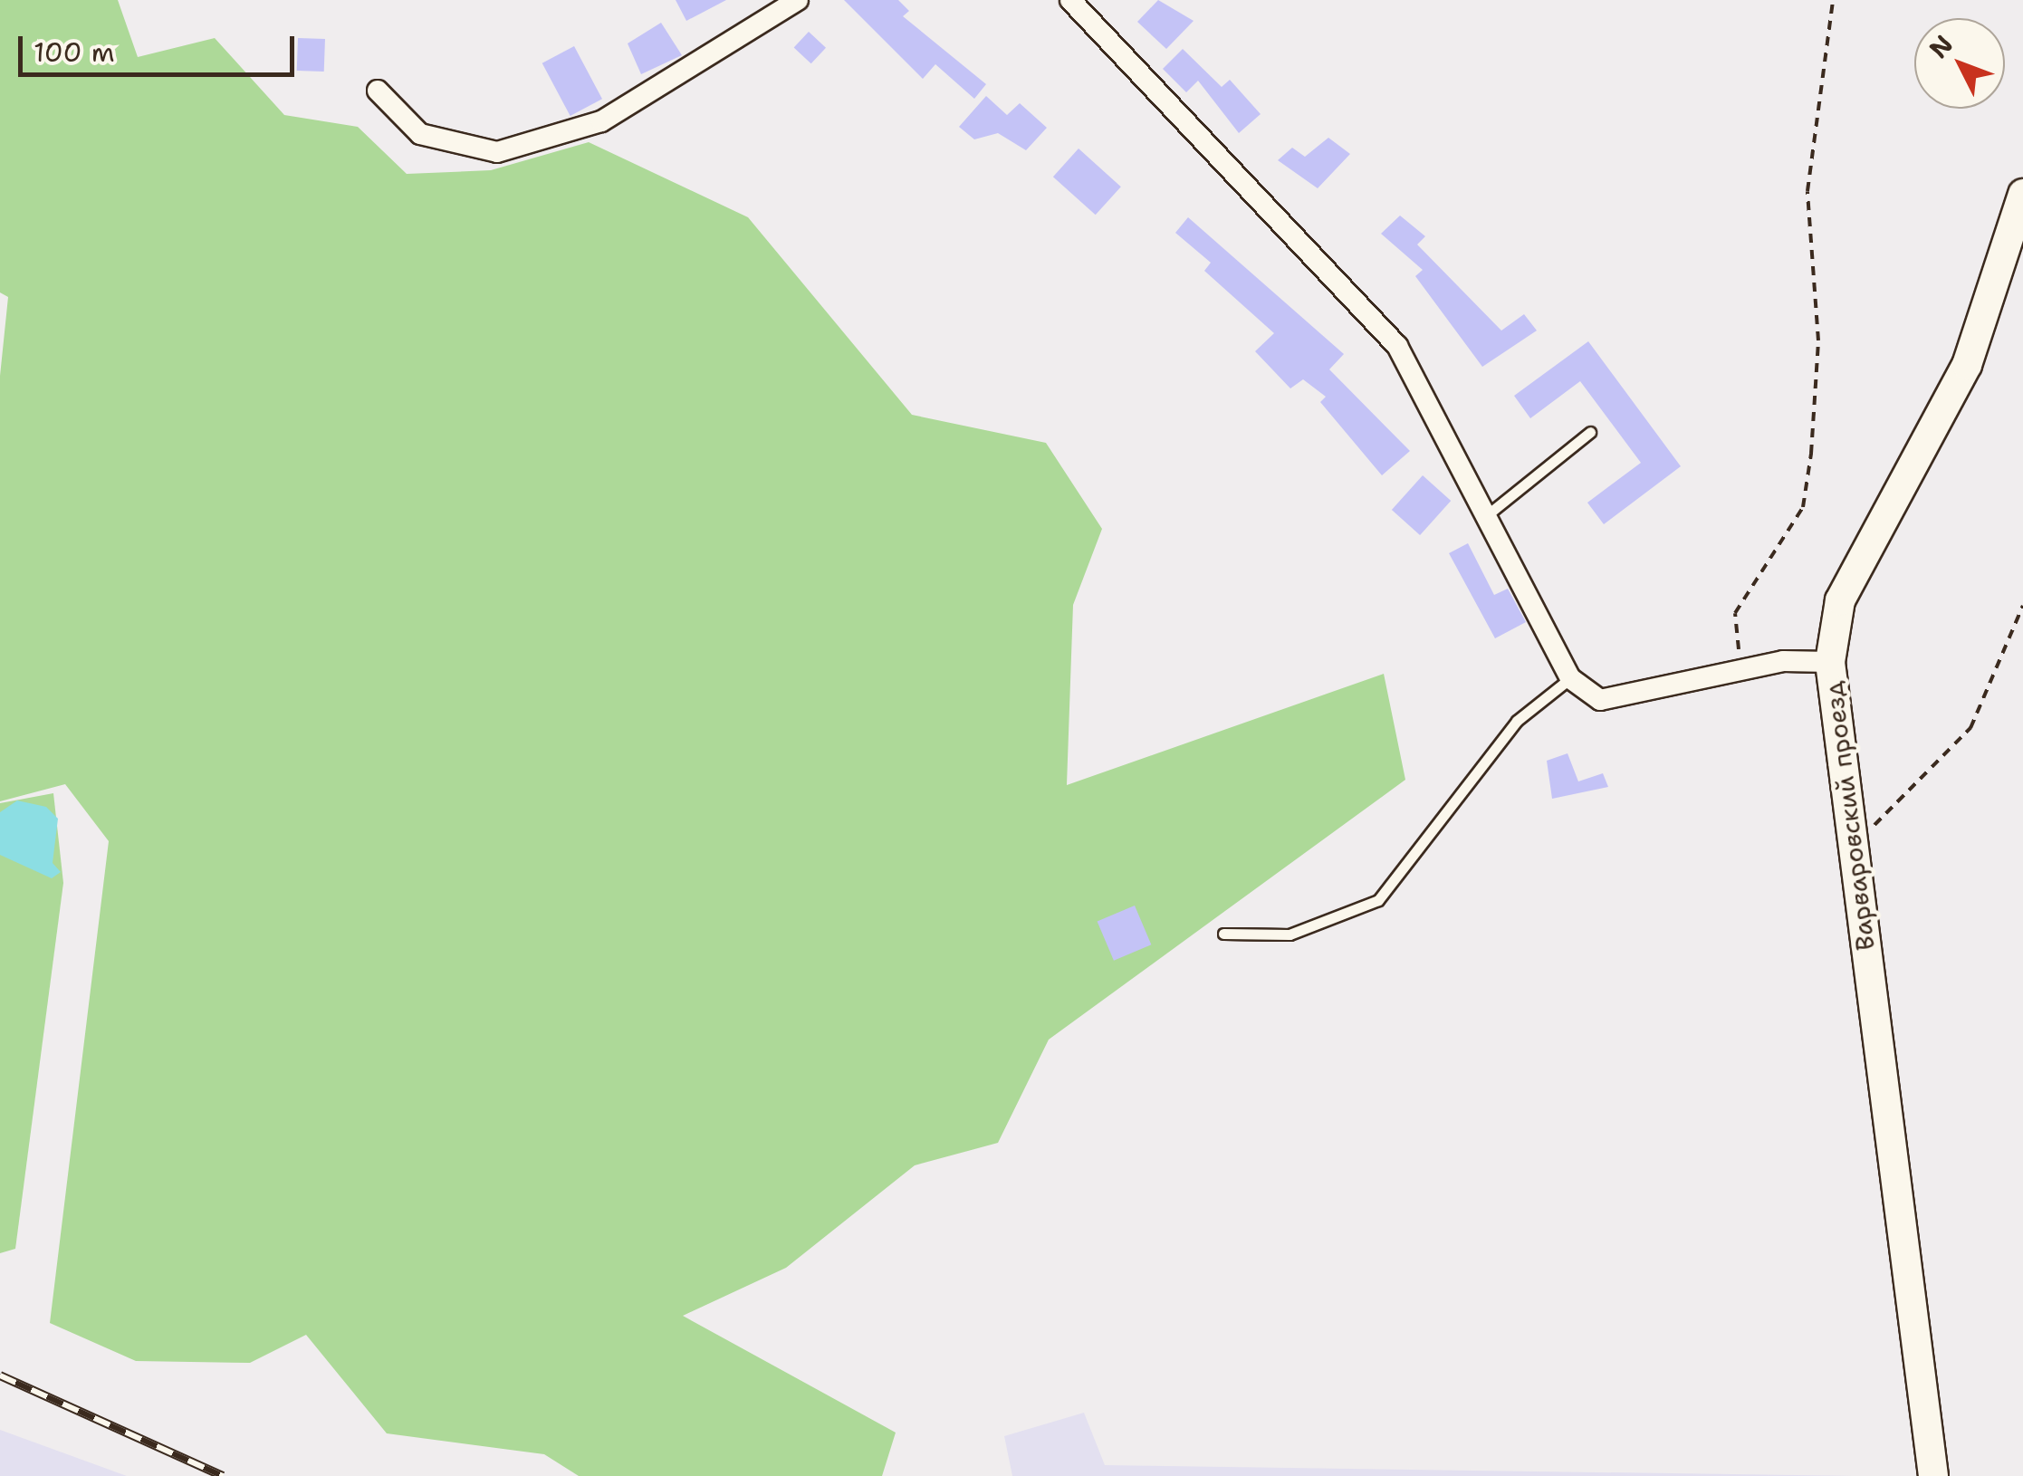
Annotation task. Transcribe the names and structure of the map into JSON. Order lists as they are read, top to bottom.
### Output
{
  "streets": {
    "street": ["Варваровский проезд"]
  },
  "scale_bar": "100 m",
  "north": "top left"
}
